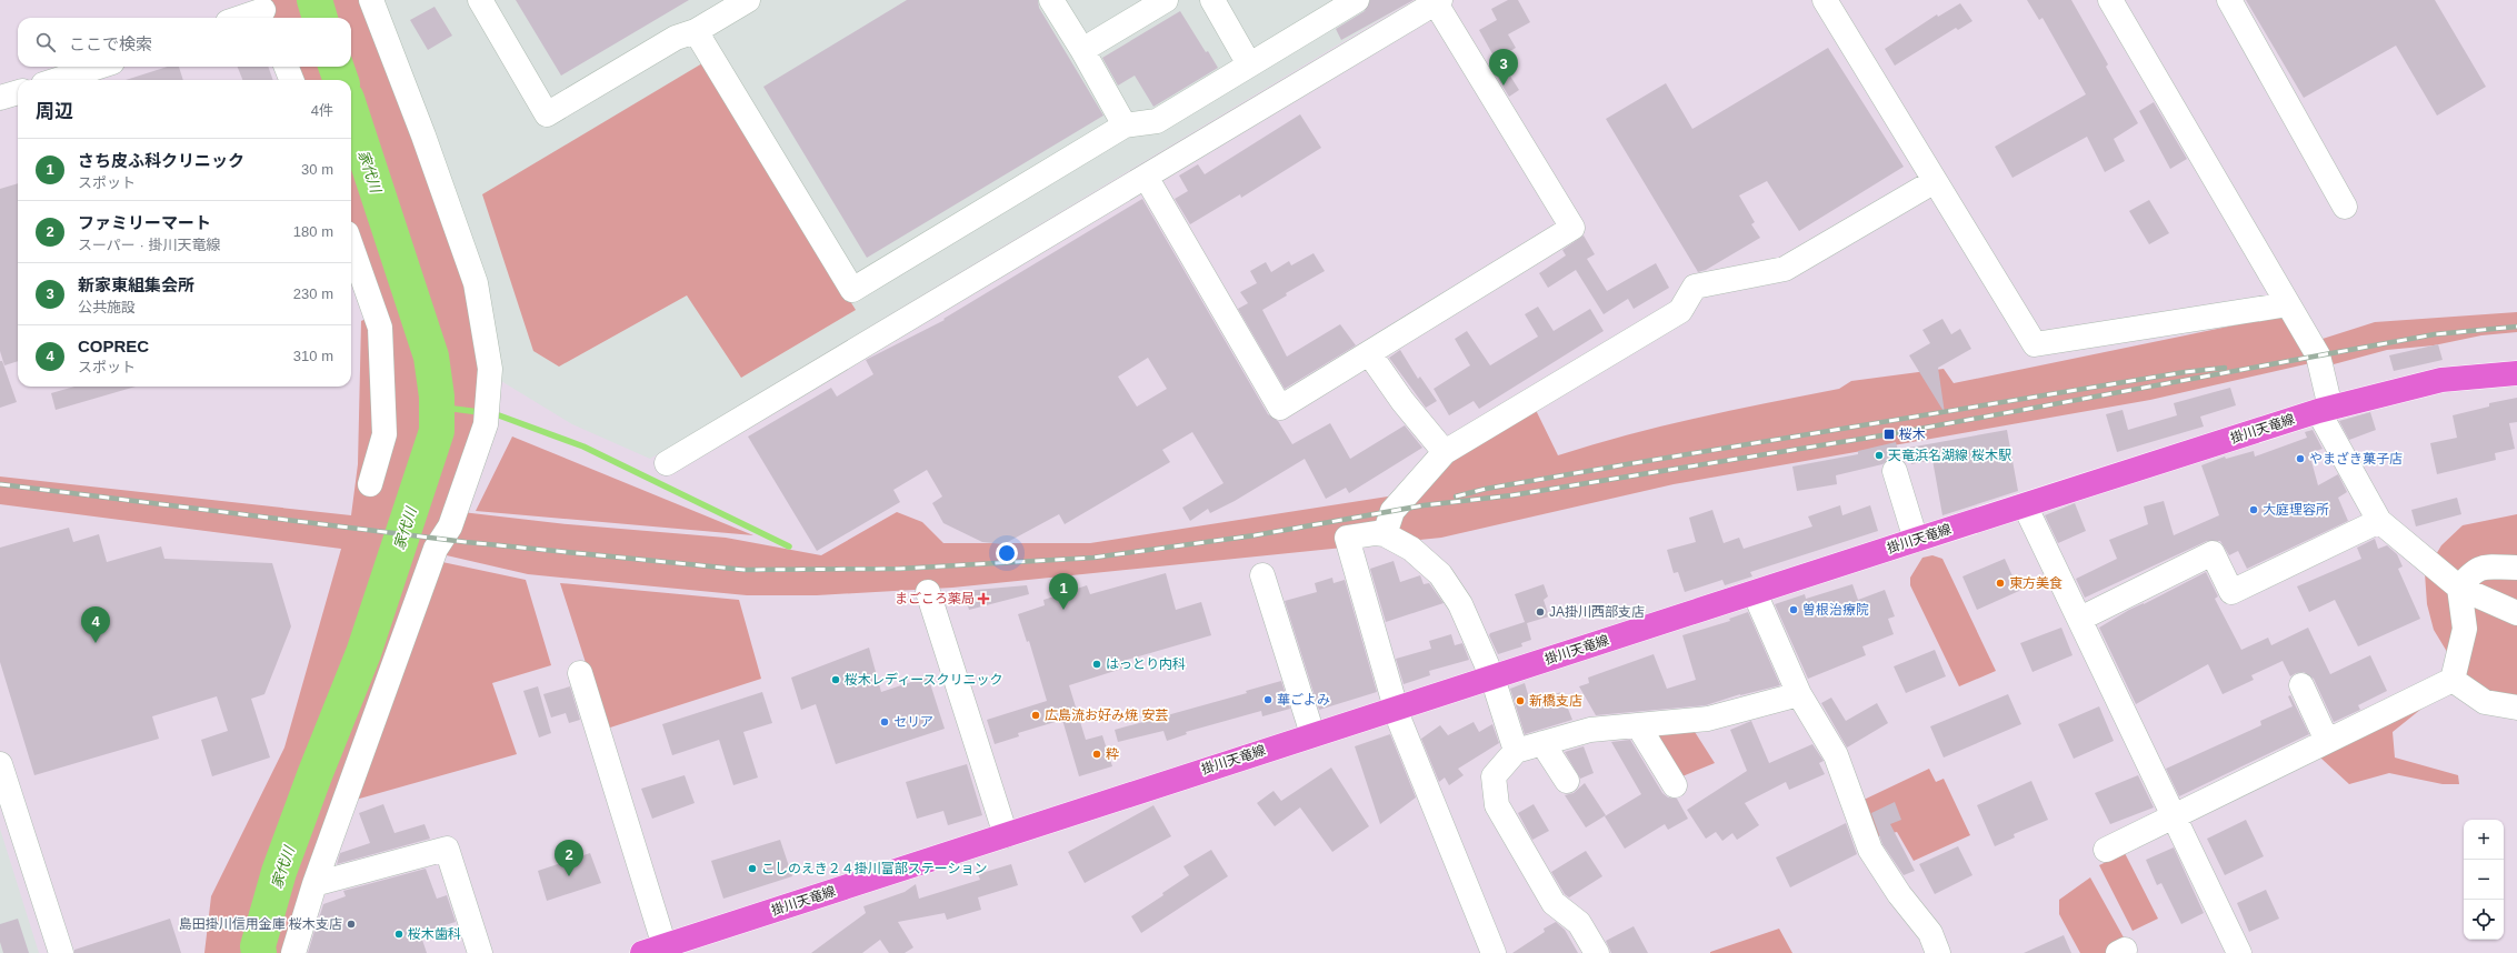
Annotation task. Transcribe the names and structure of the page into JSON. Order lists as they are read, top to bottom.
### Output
{
  "streets": {
    "main road": ["掛川天竜線"]
  },
  "water": ["家代川"],
  "places": {
    "transit": ["桜木"],
    "other": [
      "天竜浜名湖線 桜木駅",
      "やまざき菓子店",
      "大庭理容所",
      "東方美食",
      "曽根治療院",
      "JA掛川西部支店",
      "はっとり内科",
      "桜木レディースクリニック",
      "華ごよみ",
      "新橋支店",
      "広島流お好み焼 安芸",
      "セリア",
      "粋",
      "こしのえき２４掛川富部ステーション",
      "島田掛川信用金庫 桜木支店",
      "桜木歯科"
    ],
    "health": ["まごころ薬局"]
  },
  "page": {
    "search": "ここで検索",
    "pins": [
      "3",
      "1",
      "4",
      "2"
    ],
    "heading": ["周辺", "4件"],
    "list": [
      {
        "mark": "1",
        "name": "さち皮ふ科クリニック",
        "note": "スポット",
        "value": "30 m"
      },
      {
        "mark": "2",
        "name": "ファミリーマート",
        "note": "スーパー · 掛川天竜線",
        "value": "180 m"
      },
      {
        "mark": "3",
        "name": "新家東組集会所",
        "note": "公共施設",
        "value": "230 m"
      },
      {
        "mark": "4",
        "name": "COPREC",
        "note": "スポット",
        "value": "310 m"
      }
    ],
    "map_buttons": ["+", "−"]
  }
}
